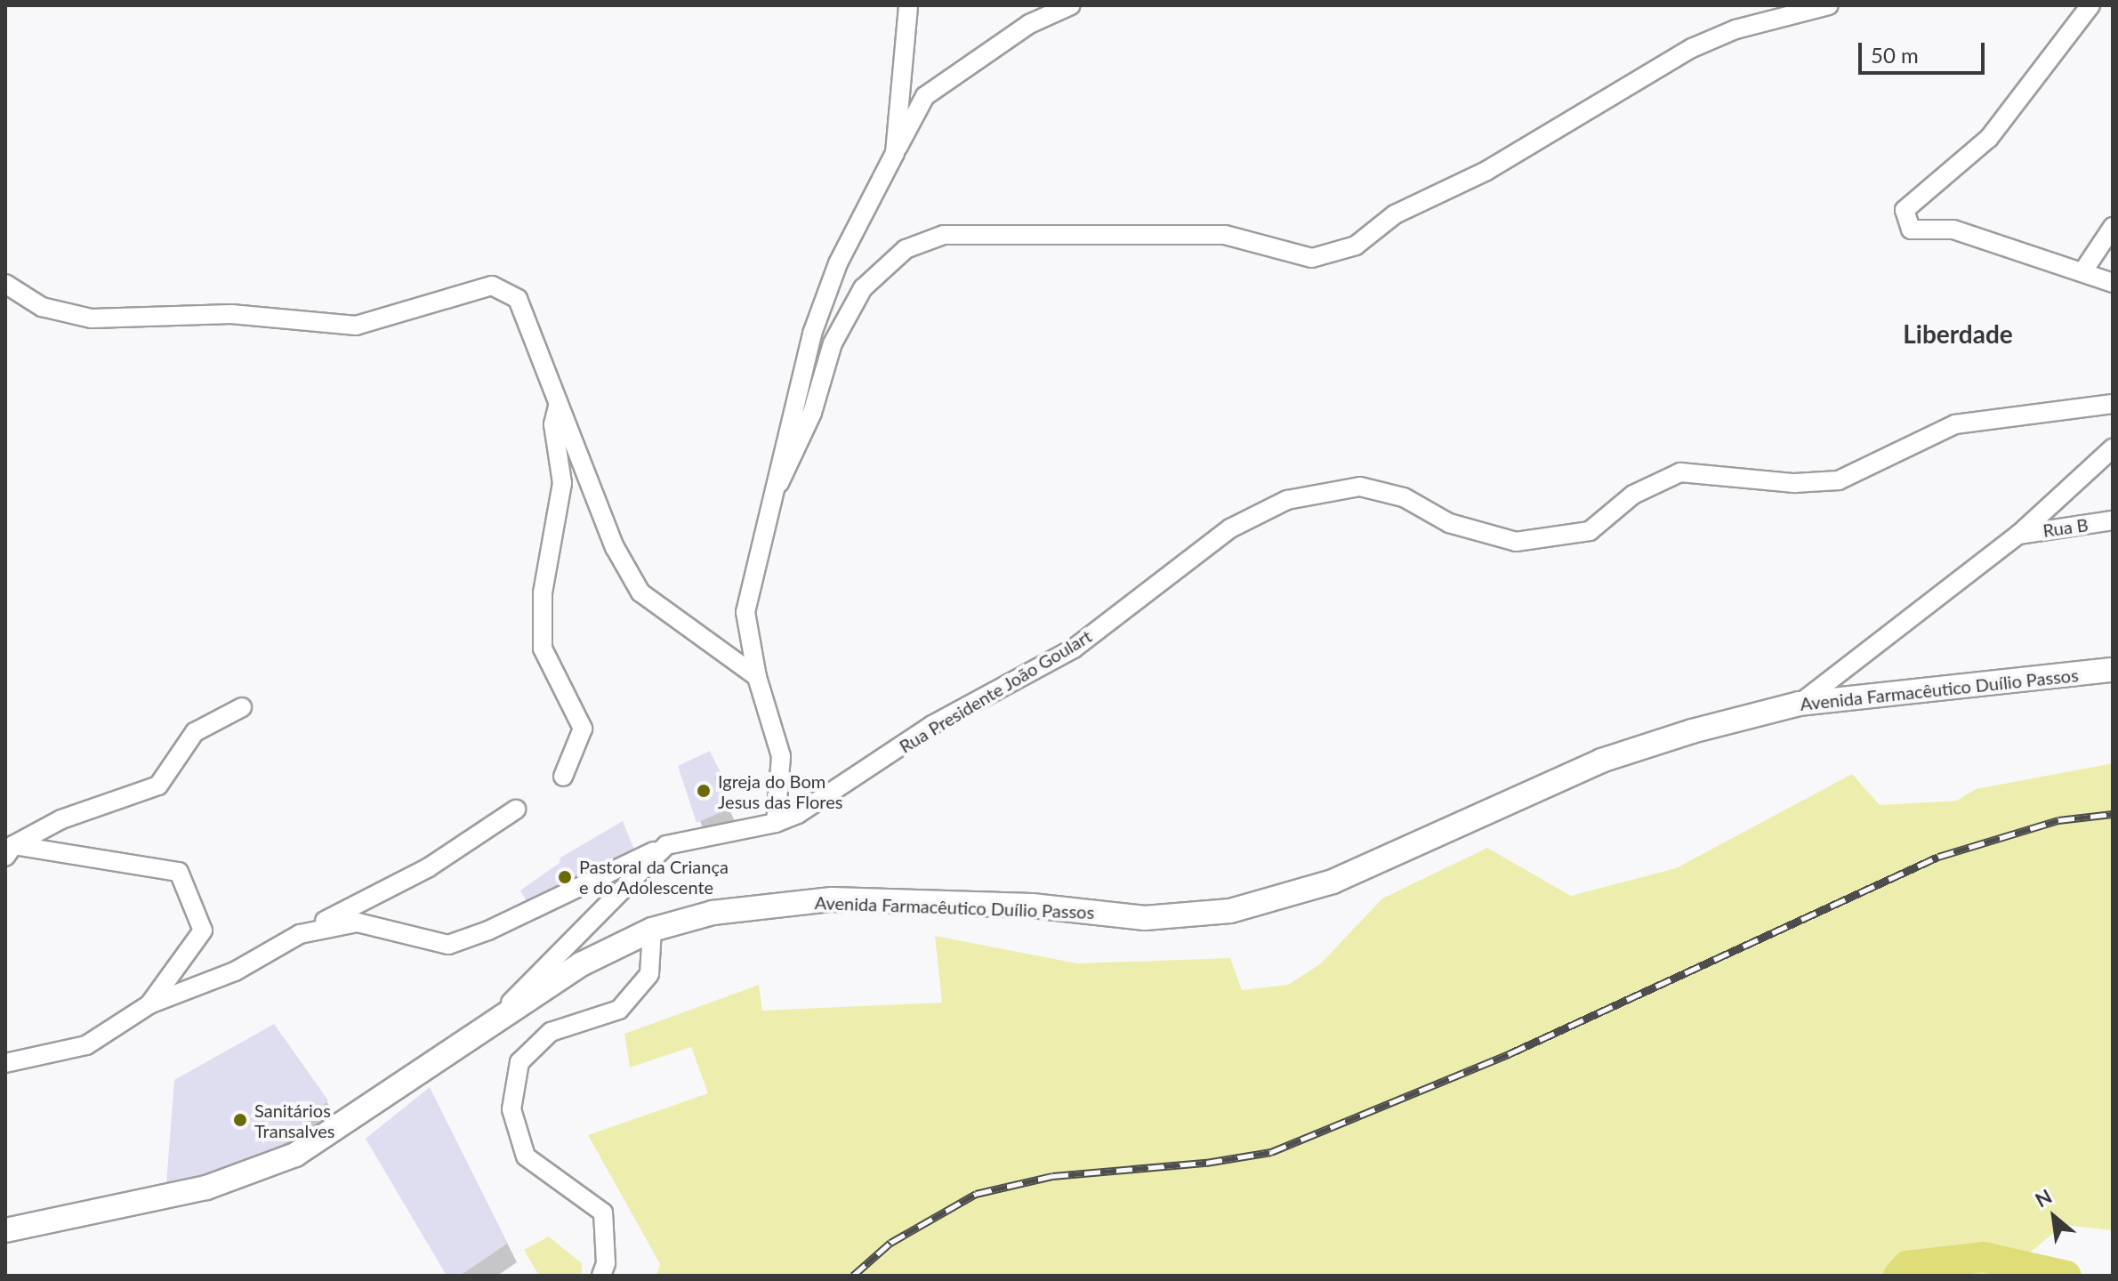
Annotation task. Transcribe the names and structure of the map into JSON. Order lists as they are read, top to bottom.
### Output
{
  "streets": {
    "main road": ["Avenida Farmacêutico Duílio Passos"],
    "street": ["Rua B", "Rua Presidente João Goulart"]
  },
  "districts": ["Liberdade"],
  "places": ["Igreja do Bom Jesus das Flores", "Pastoral da Criança e do Adolescente", "Sanitários Transalves"],
  "scale_bar": "50 m",
  "north": "top left"
}
